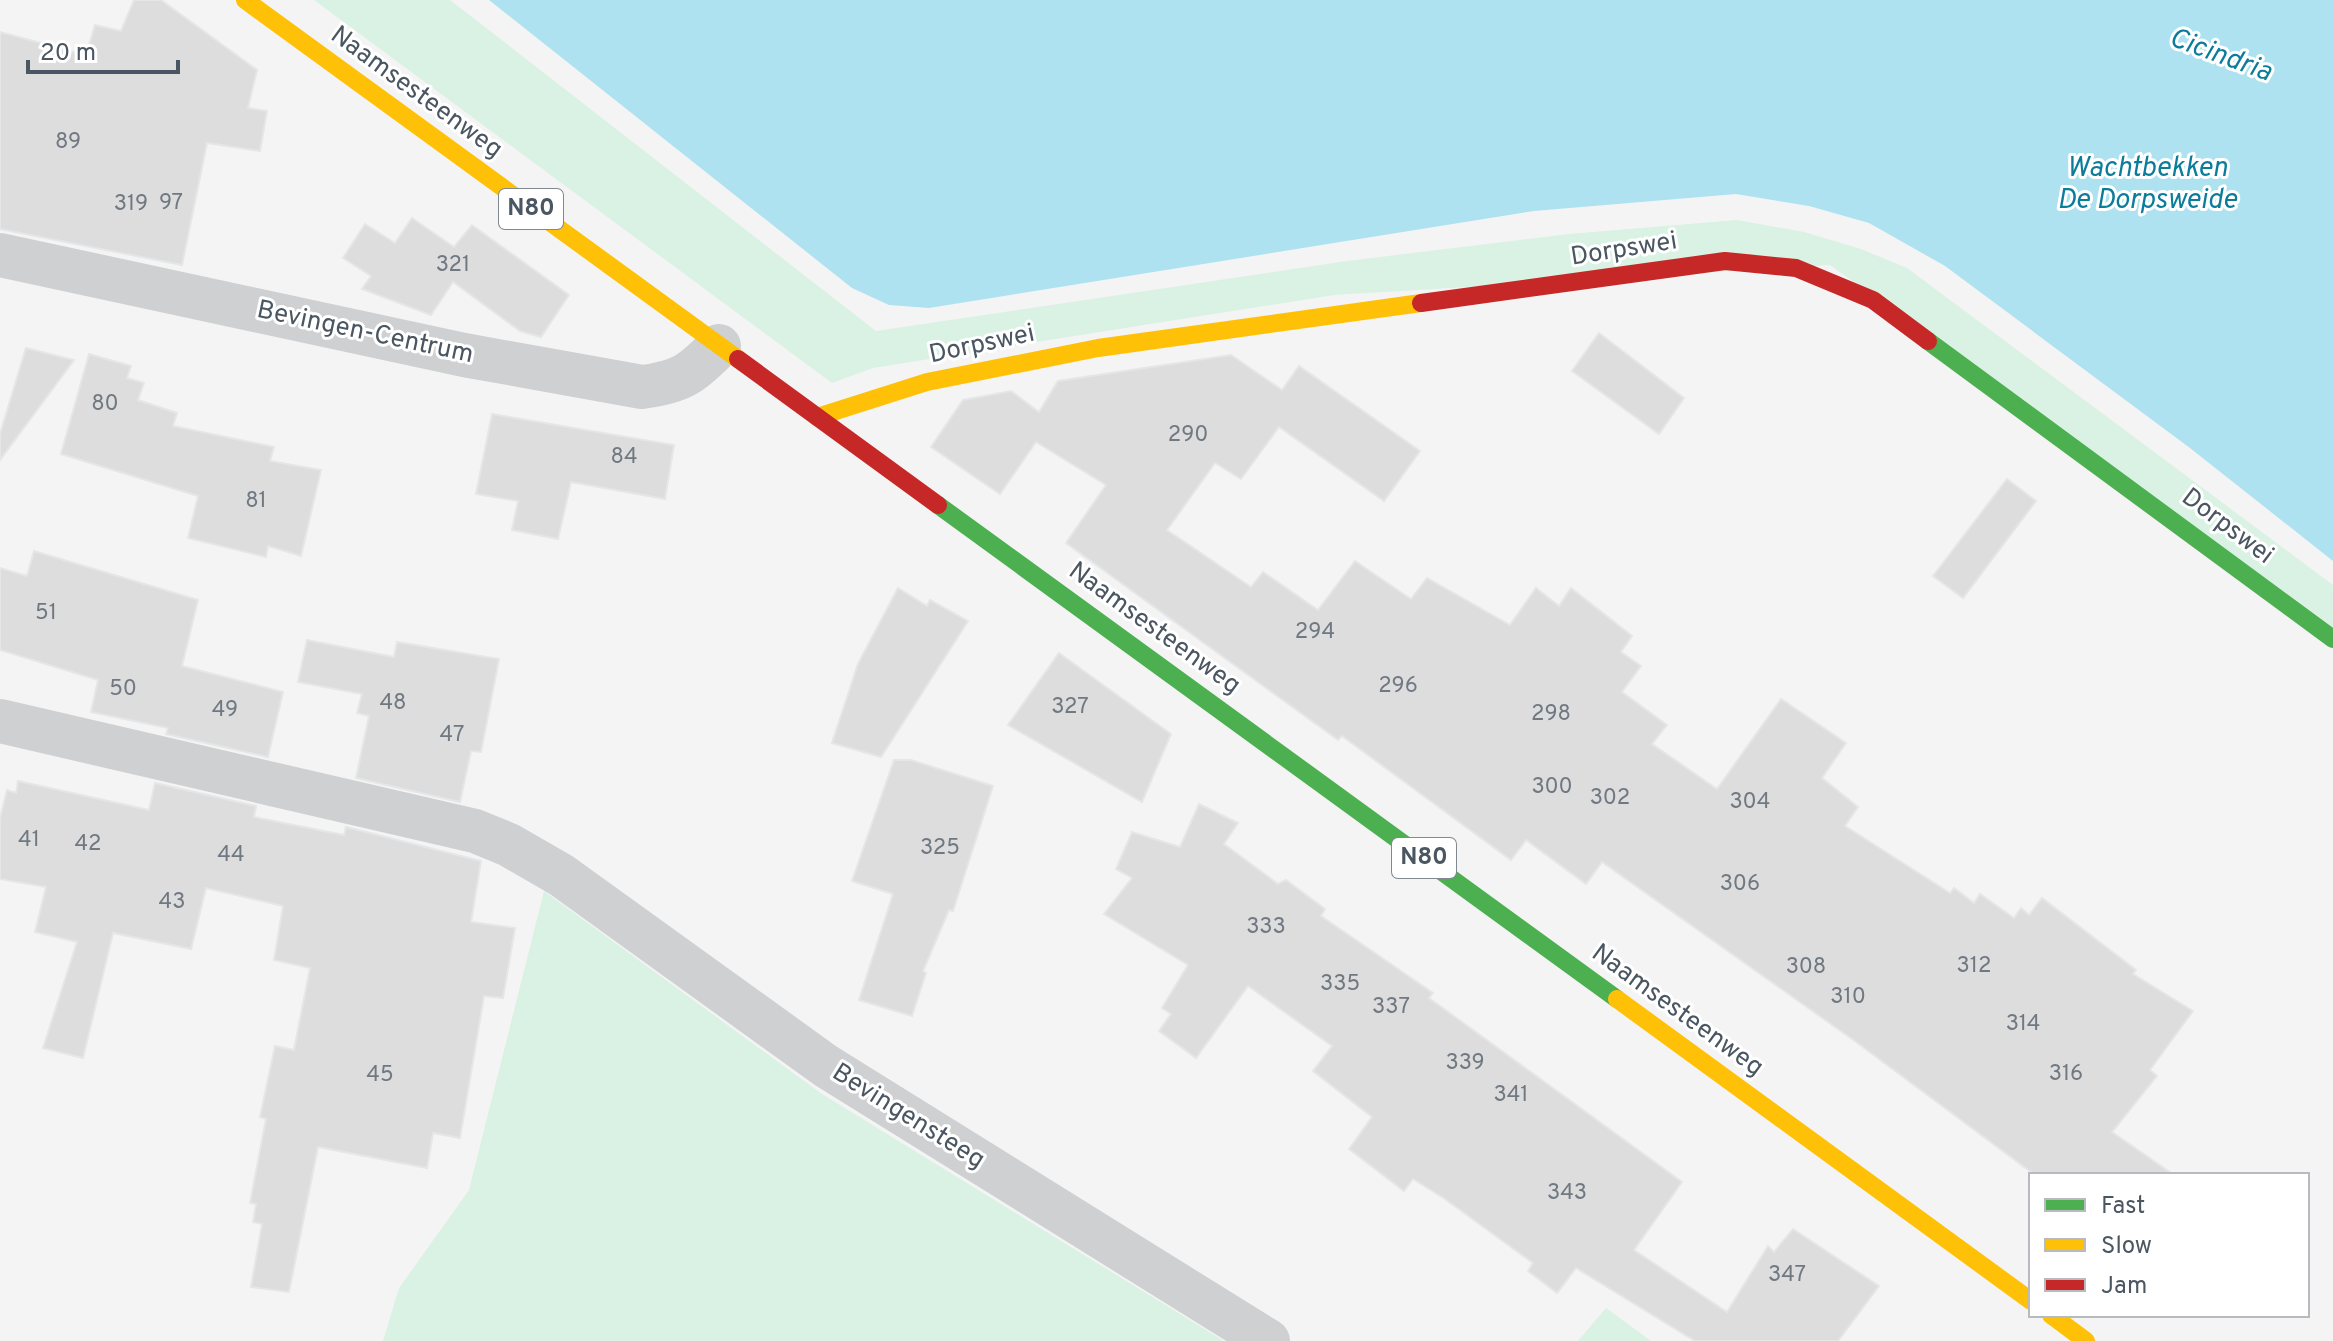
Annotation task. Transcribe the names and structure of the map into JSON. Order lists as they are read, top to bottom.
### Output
{
  "streets": {
    "main road": ["Naamsesteenweg", "N80", "Dorpswei"],
    "street": ["Bevingen-Centrum", "Bevingensteeg"]
  },
  "crossings": [
    ["Naamsesteenweg", "Dorpswei"],
    ["Naamsesteenweg", "Bevingen-Centrum"]
  ],
  "water": ["Cicindria", "Wachtbekken De Dorpsweide"],
  "house_numbers": [
    "89",
    "97",
    "319",
    "321",
    "80",
    "290",
    "84",
    "81",
    "51",
    "294",
    "296",
    "50",
    "48",
    "327",
    "49",
    "298",
    "47",
    "300",
    "302",
    "304",
    "41",
    "42",
    "325",
    "44",
    "306",
    "43",
    "333",
    "312",
    "308",
    "335",
    "310",
    "337",
    "314",
    "339",
    "316",
    "45",
    "341",
    "343",
    "347"
  ],
  "legend": ["Fast", "Slow", "Jam"],
  "scale_bar": "20 m"
}
